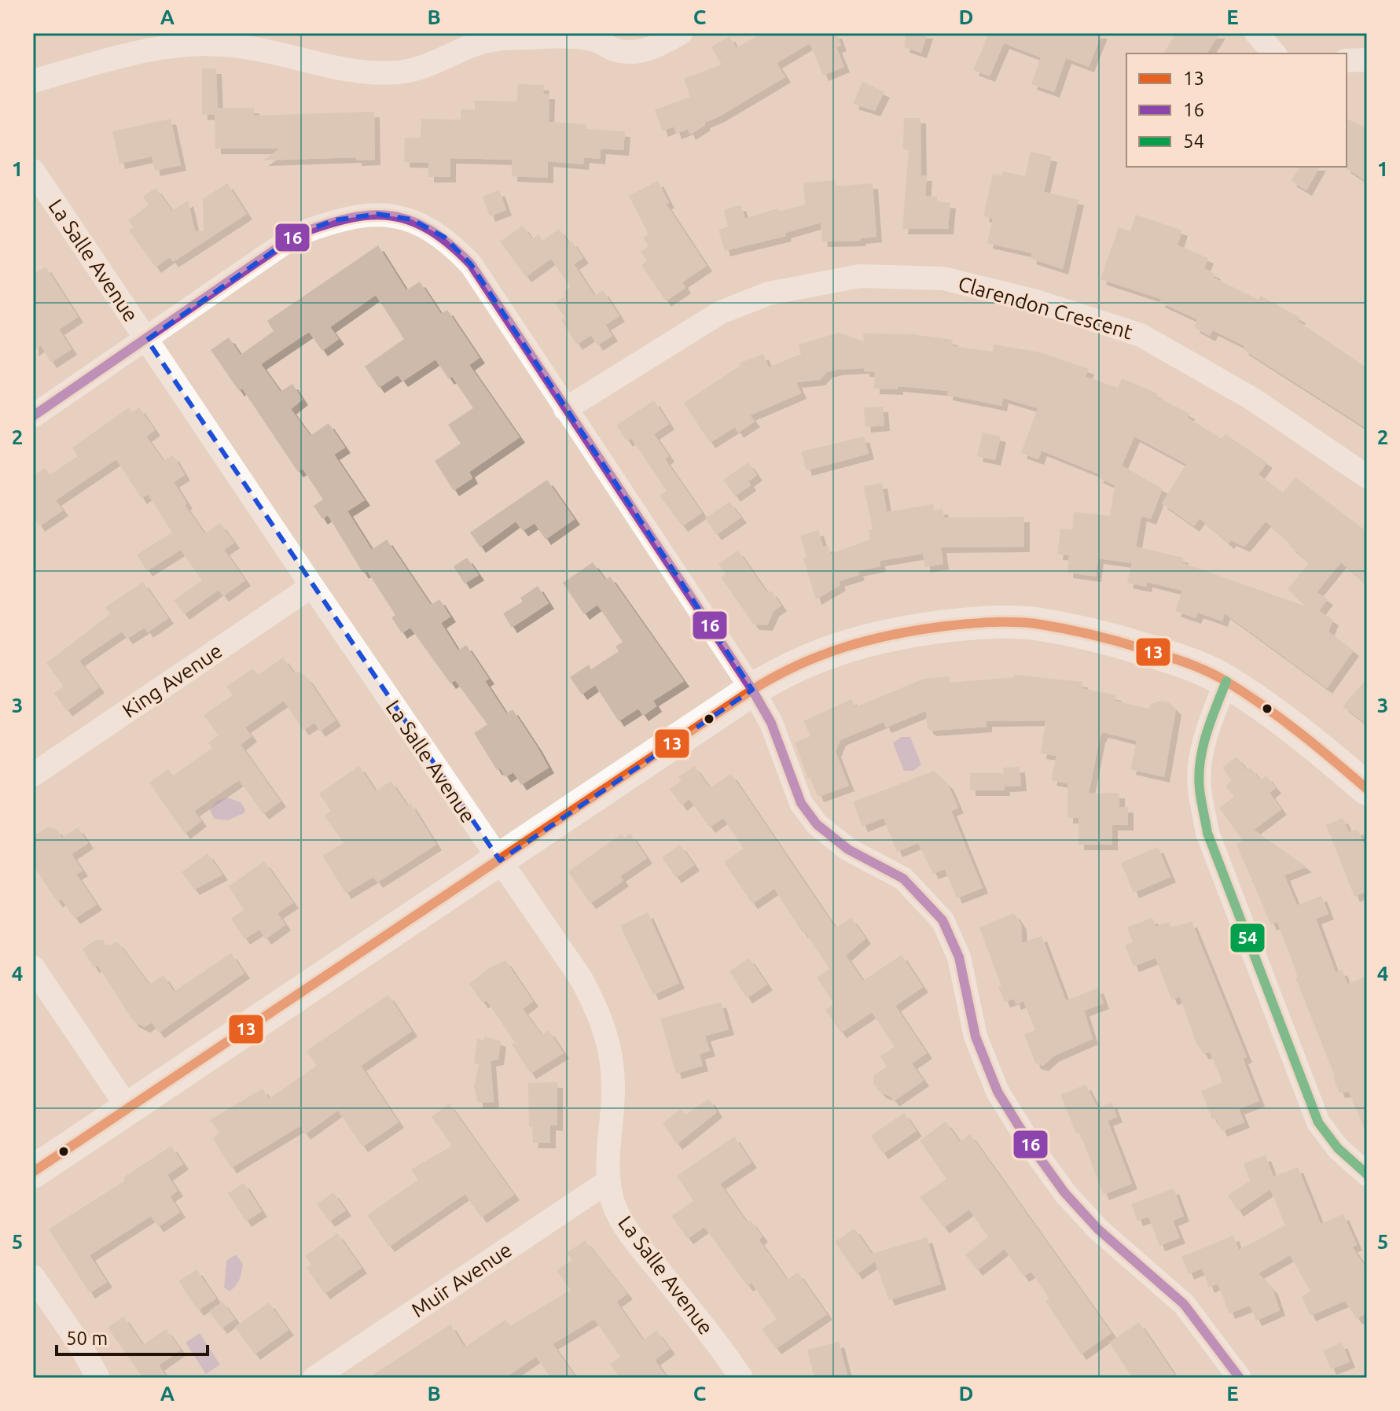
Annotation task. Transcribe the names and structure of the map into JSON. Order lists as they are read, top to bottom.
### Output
{
  "streets": {
    "street": [
      "La Salle Avenue",
      "Clarendon Crescent",
      "King Avenue",
      "Muir Avenue"
    ]
  },
  "crossings": [
    ["La Salle Avenue", "King Avenue"],
    ["La Salle Avenue", "Muir Avenue"]
  ],
  "lines": ["transit line 16", "transit line 13", "transit line 54"],
  "legend": ["13", "16", "54"],
  "scale_bar": "50 m",
  "grid": {
    "columns": [
      "A",
      "B",
      "C",
      "D",
      "E"
    ],
    "rows": [
      "1",
      "2",
      "3",
      "4",
      "5"
    ]
  }
}
